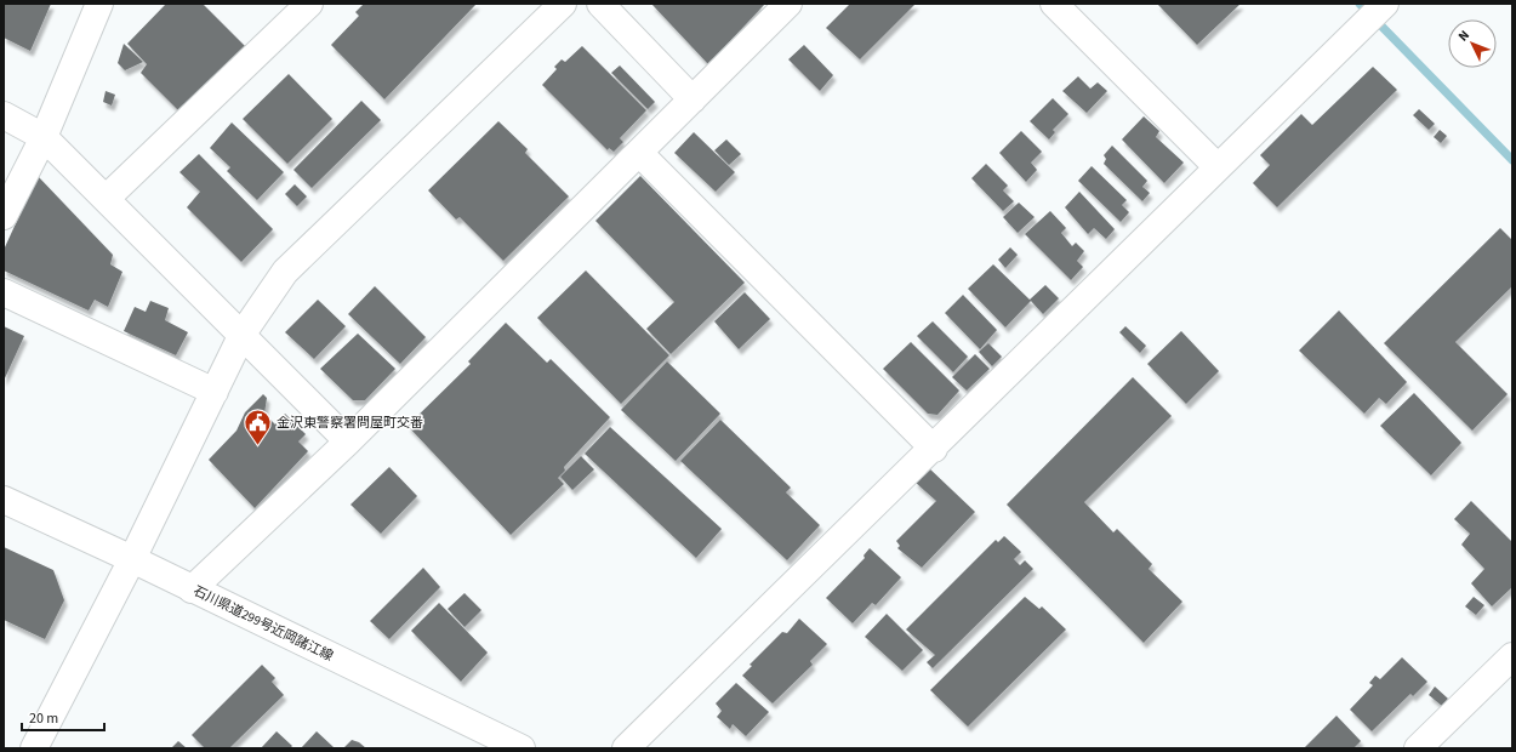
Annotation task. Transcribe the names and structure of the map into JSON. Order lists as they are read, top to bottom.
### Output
{
  "streets": {
    "street": ["石川県道299号近岡諸江線"]
  },
  "places": {
    "public building": ["金沢東警察署問屋町交番"]
  },
  "scale_bar": "20 m",
  "north": "top left"
}
